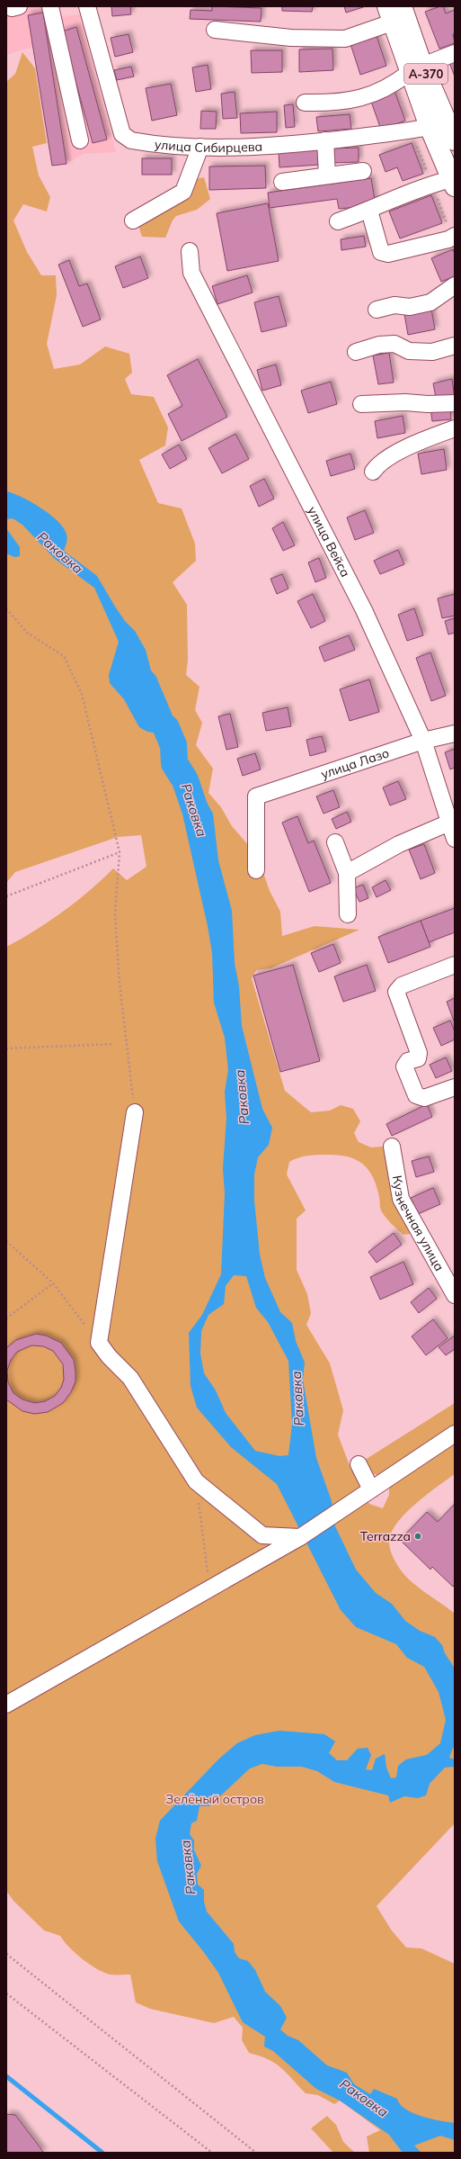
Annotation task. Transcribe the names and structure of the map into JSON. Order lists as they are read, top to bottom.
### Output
{
  "streets": {
    "highway": ["А-370"],
    "street": [
      "улица Сибирцева",
      "улица Вейса",
      "улица Лазо",
      "Кузнечная улица"
    ]
  },
  "crossings": [
    ["А-370", "улица Сибирцева"],
    ["улица Вейса", "улица Лазо"]
  ],
  "water": ["Раковка"],
  "parks": ["Зелёный остров"],
  "places": ["Terrazza"]
}
